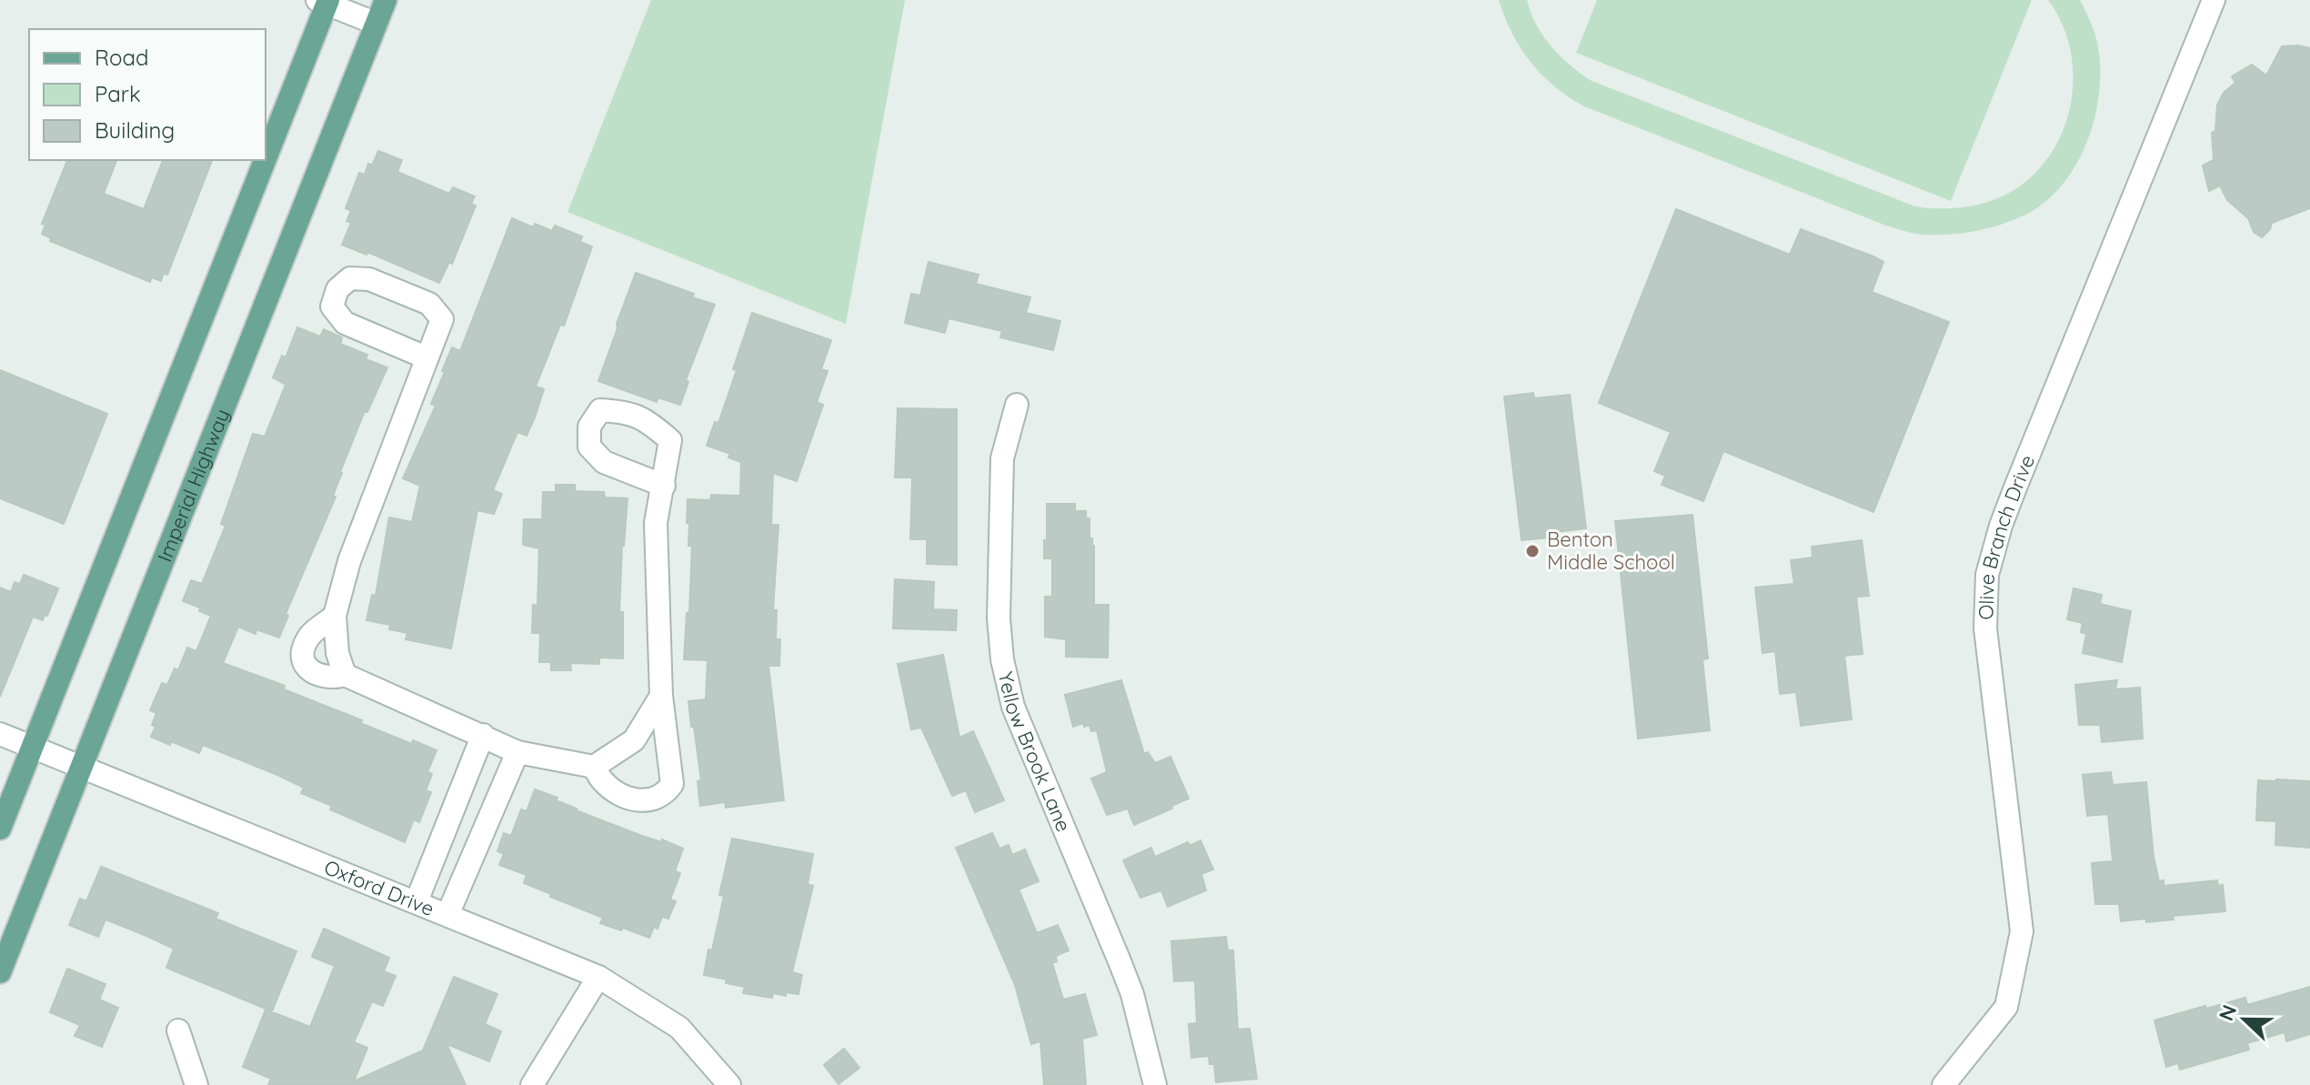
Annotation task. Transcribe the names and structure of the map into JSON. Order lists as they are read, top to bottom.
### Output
{
  "streets": {
    "main road": ["Imperial Highway"],
    "street": ["Olive Branch Drive", "Yellow Brook Lane", "Oxford Drive"]
  },
  "crossings": [
    ["Imperial Highway", "Oxford Drive"]
  ],
  "places": ["Benton Middle School"],
  "legend": ["Road", "Park", "Building"],
  "north": "left"
}
